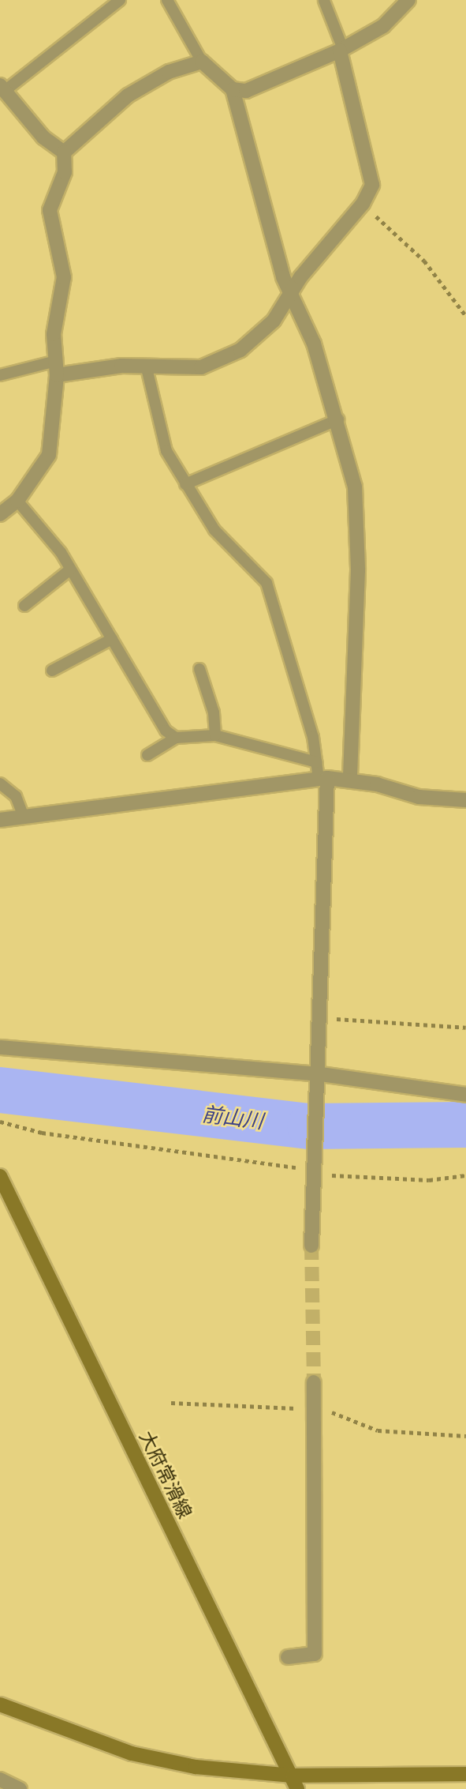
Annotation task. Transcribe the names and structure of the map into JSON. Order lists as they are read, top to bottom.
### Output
{
  "streets": {
    "main road": ["大府常滑線"]
  },
  "water": ["前山川"]
}
